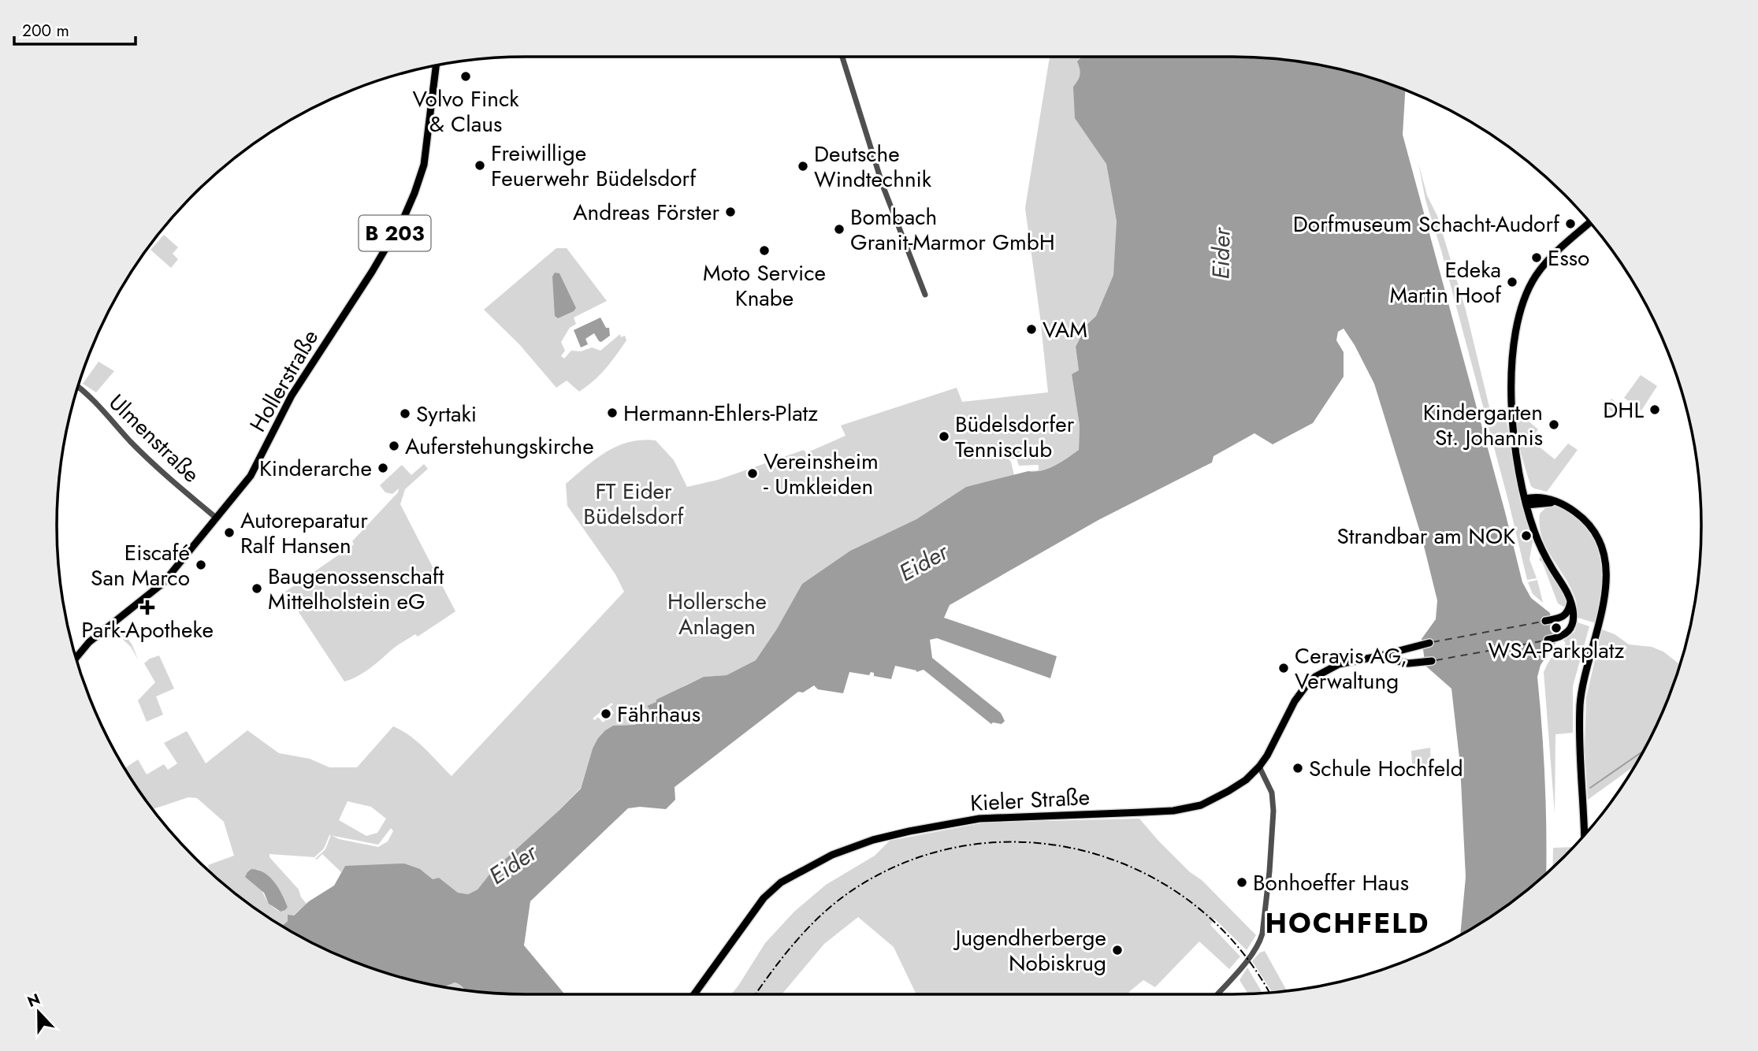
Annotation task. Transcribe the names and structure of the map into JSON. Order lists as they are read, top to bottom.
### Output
{
  "streets": {
    "main road": ["B 203", "Hollerstraße", "Kieler Straße"],
    "street": ["Ulmenstraße"]
  },
  "crossings": [
    ["Hollerstraße", "Ulmenstraße"]
  ],
  "districts": ["HOCHFELD"],
  "water": ["Eider"],
  "parks": ["FT Eider Büdelsdorf", "Hollersche Anlagen"],
  "places": {
    "other": [
      "Volvo Finck & Claus",
      "Freiwillige Feuerwehr Büdelsdorf",
      "Deutsche Windtechnik",
      "Andreas Förster",
      "Dorfmuseum Schacht-Audorf",
      "Bombach Granit-Marmor GmbH",
      "Moto Service Knabe",
      "Esso",
      "Edeka Martin Hoof",
      "VAM",
      "DHL",
      "Hermann-Ehlers-Platz",
      "Syrtaki",
      "Kindergarten St. Johannis",
      "Büdelsdorfer Tennisclub",
      "Auferstehungskirche",
      "Kinderarche",
      "Vereinsheim - Umkleiden",
      "Autoreparatur Ralf Hansen",
      "Strandbar am NOK",
      "Eiscafé San Marco",
      "Baugenossenschaft Mittelholstein eG",
      "WSA-Parkplatz",
      "Ceravis AG, Verwaltung",
      "Fährhaus",
      "Schule Hochfeld",
      "Bonhoeffer Haus",
      "Jugendherberge Nobiskrug"
    ],
    "health": ["Park-Apotheke"]
  },
  "scale_bar": "200 m",
  "north": "top"
}
